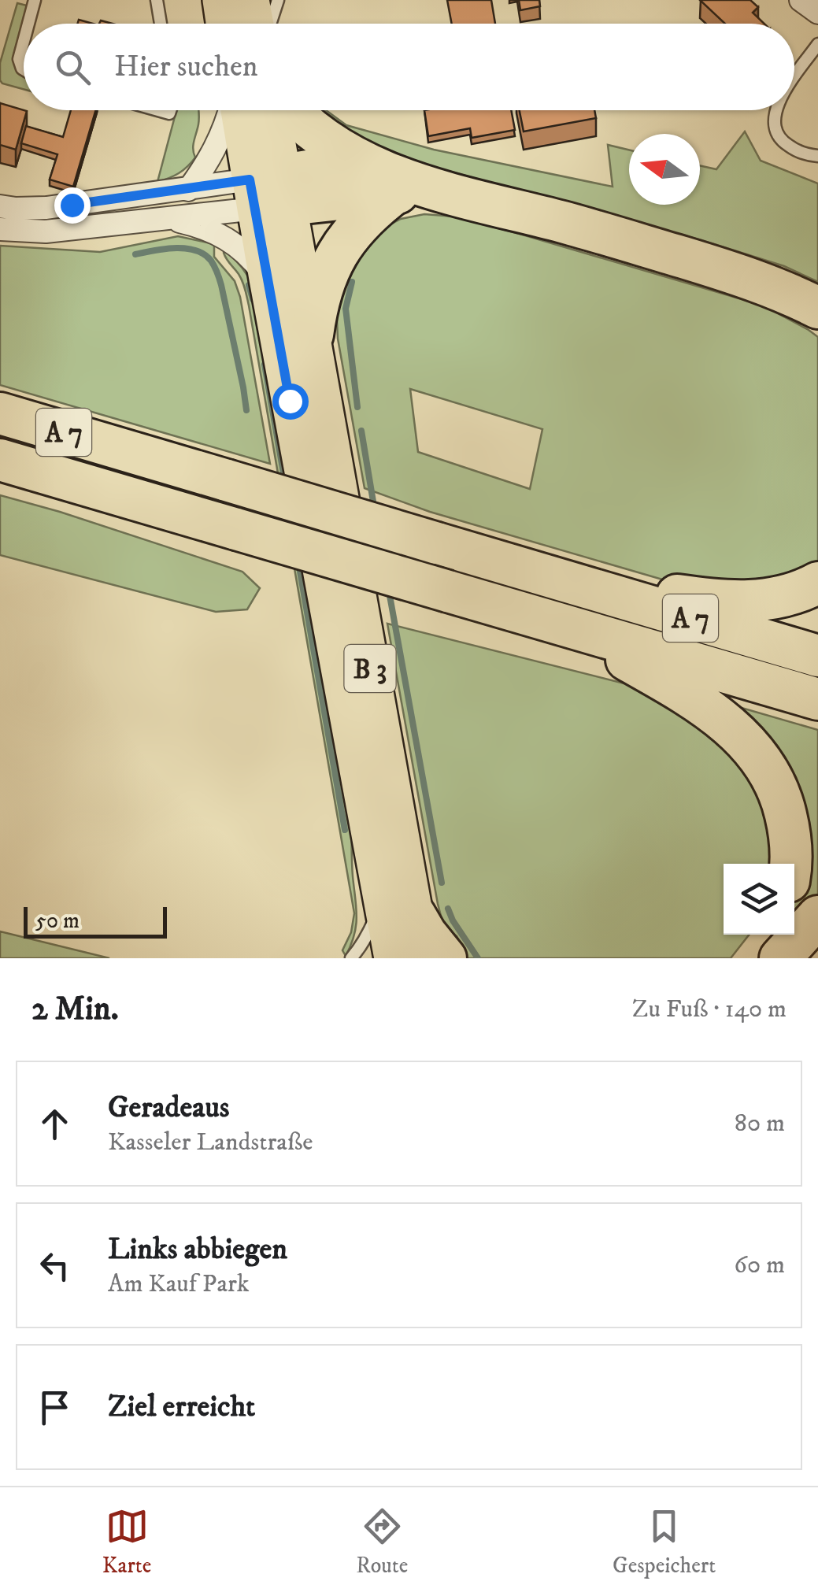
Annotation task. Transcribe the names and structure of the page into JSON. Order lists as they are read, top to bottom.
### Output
{
  "streets": {
    "highway": ["A 7"],
    "main road": ["B 3"]
  },
  "scale_bar": "50 m",
  "north": "left",
  "page": {
    "search": "Hier suchen",
    "scale": "50 m",
    "heading": ["2 Min.", "Zu Fuß · 140 m"],
    "list": [
      ["Geradeaus", "Kasseler Landstraße", "80 m"],
      ["Links abbiegen", "Am Kauf Park", "60 m"],
      "Ziel erreicht"
    ],
    "nav": ["Karte", "Route", "Gespeichert"]
  }
}
